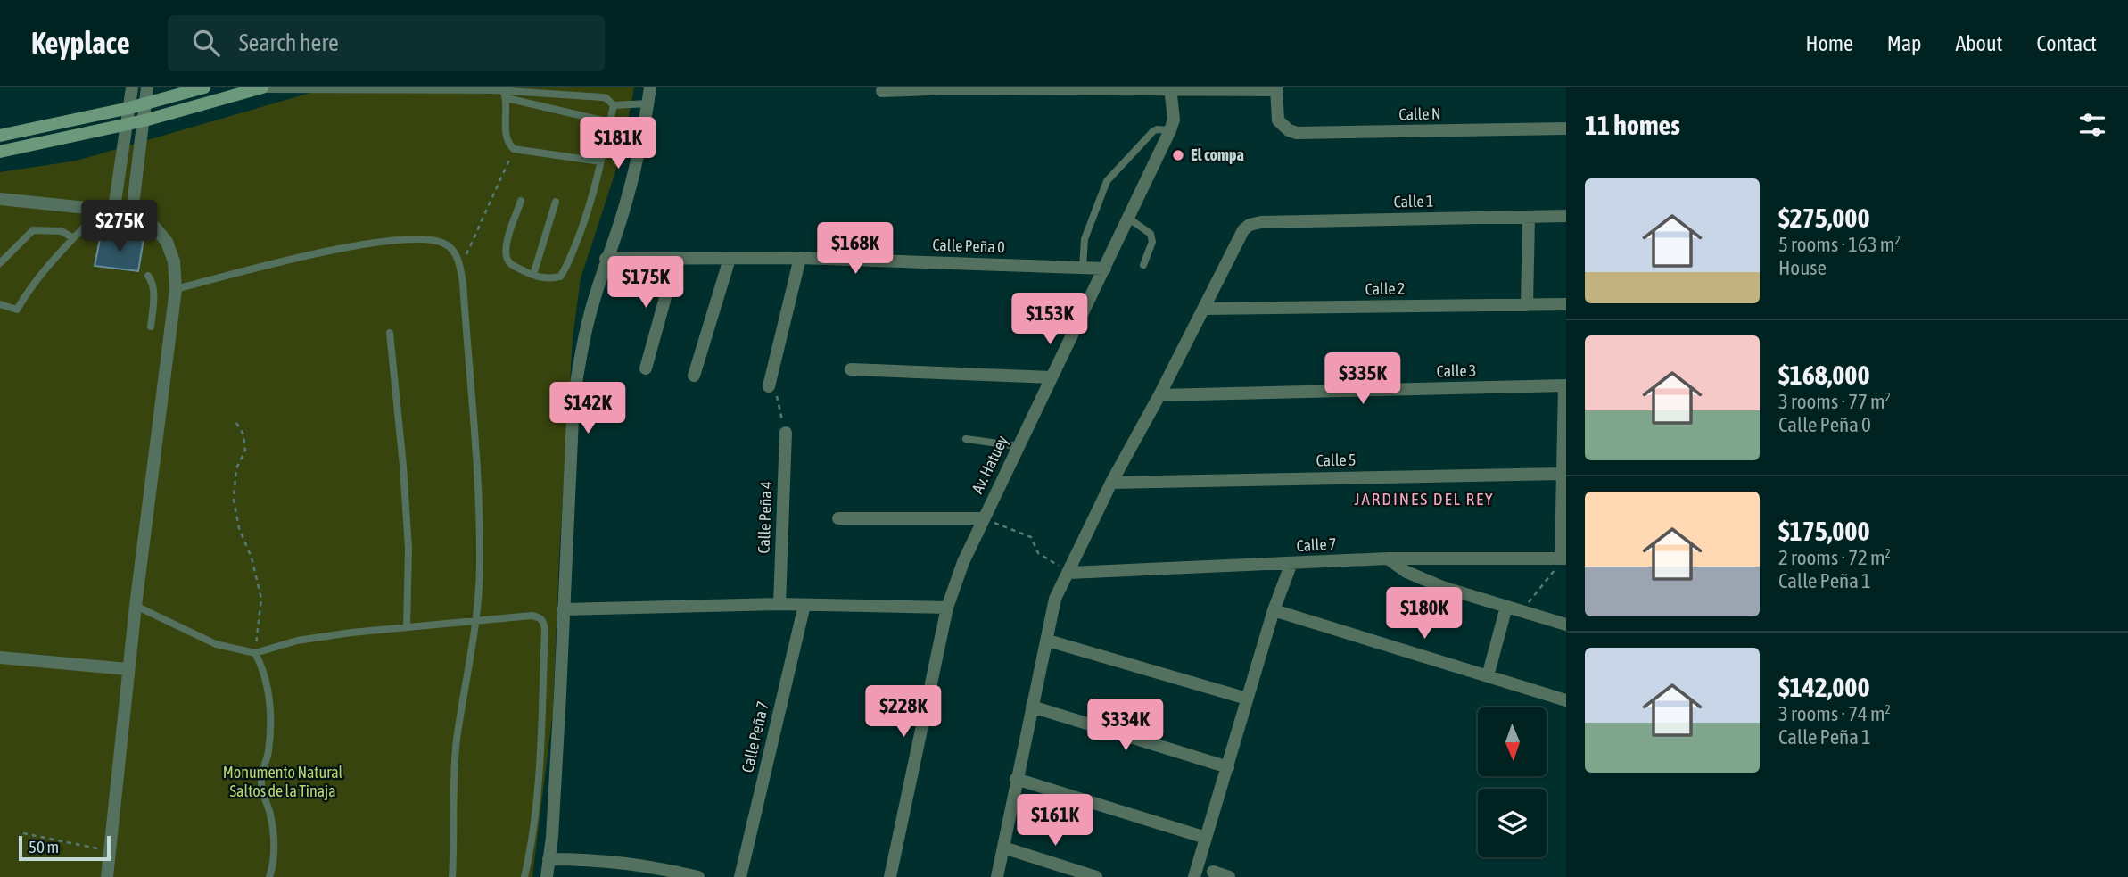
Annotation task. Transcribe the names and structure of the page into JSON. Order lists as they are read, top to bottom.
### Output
{
  "streets": {
    "street": [
      "Calle N",
      "Calle 1",
      "Calle Peña 0",
      "Calle 2",
      "Calle 3",
      "Calle 5",
      "Av. Hatuey",
      "Calle Peña 4",
      "Calle 7",
      "Calle Peña 7"
    ]
  },
  "crossings": [
    ["Calle 1", "Calle 2"],
    ["Calle Peña 0", "Av. Hatuey"]
  ],
  "districts": ["JARDINES DEL REY"],
  "parks": ["Monumento Natural Saltos de la Tinaja"],
  "places": ["El compa"],
  "scale_bar": "50 m",
  "north": "bottom",
  "page": {
    "header": "Keyplace",
    "search": "Search here",
    "nav": [
      "Home",
      "Map",
      "About",
      "Contact"
    ],
    "heading": "11 homes",
    "price": [
      "$181K",
      "$275K",
      "$168K",
      "$175K",
      "$153K",
      "$335K",
      "$142K",
      "$180K",
      "$228K",
      "$334K",
      "$161K"
    ],
    "list": [
      {
        "name": "$275,000",
        "note": "5 rooms · 163 m² · House"
      },
      {
        "name": "$168,000",
        "note": "3 rooms · 77 m² · Calle Peña 0"
      },
      {
        "name": "$175,000",
        "note": "2 rooms · 72 m² · Calle Peña 1"
      },
      {
        "name": "$142,000",
        "note": "3 rooms · 74 m² · Calle Peña 1"
      }
    ],
    "scale": "50 m"
  }
}
